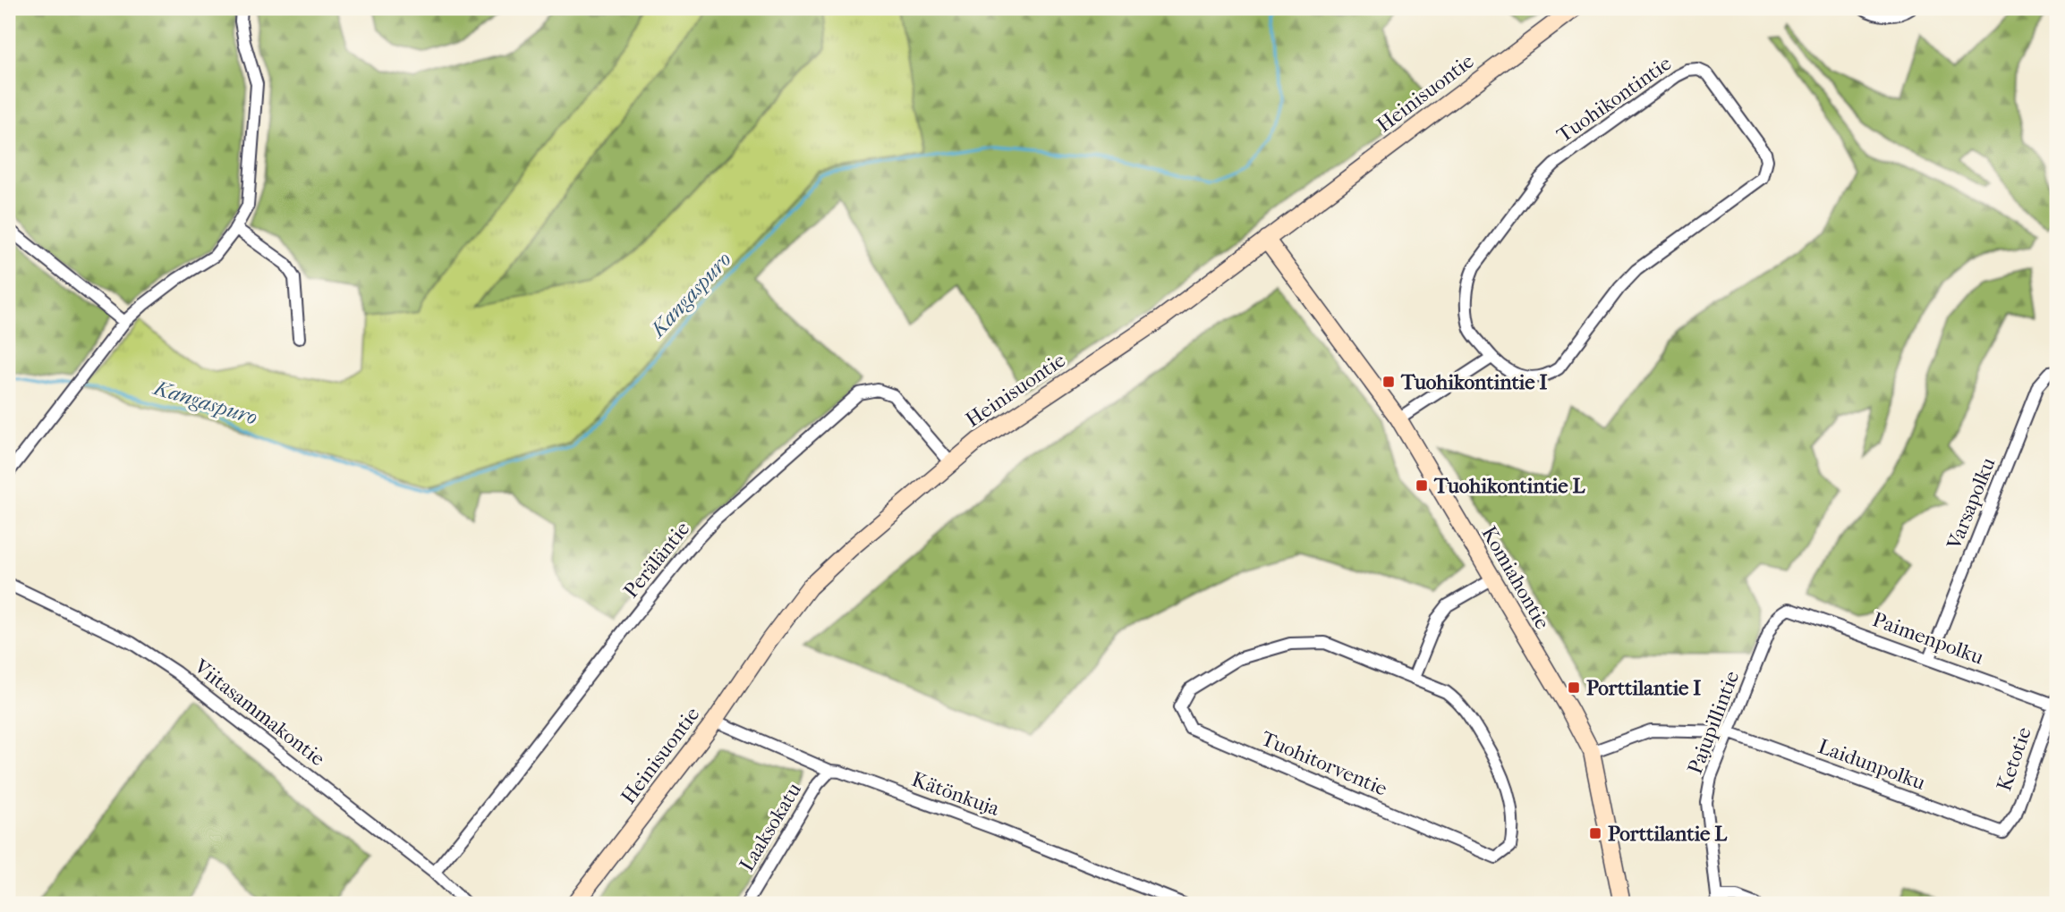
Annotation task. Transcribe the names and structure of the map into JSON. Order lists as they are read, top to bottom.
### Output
{
  "streets": {
    "street": [
      "Heinisuontie",
      "Tuohikontintie",
      "Varsapolku",
      "Peräläntie",
      "Komiahontie",
      "Paimenpolku",
      "Viitasammakontie",
      "Pajupillintie",
      "Ketotie",
      "Tuohitorventie",
      "Laidunpolku",
      "Kätönkuja",
      "Laaksokatu"
    ]
  },
  "crossings": [
    ["Heinisuontie", "Peräläntie"],
    ["Heinisuontie", "Komiahontie"],
    ["Heinisuontie", "Kätönkuja"],
    ["Varsapolku", "Paimenpolku"],
    ["Peräläntie", "Viitasammakontie"],
    ["Komiahontie", "Laidunpolku"],
    ["Paimenpolku", "Pajupillintie"],
    ["Paimenpolku", "Ketotie"],
    ["Pajupillintie", "Laidunpolku"],
    ["Ketotie", "Laidunpolku"],
    ["Kätönkuja", "Laaksokatu"]
  ],
  "water": ["Kangaspuro"],
  "places": {
    "transit": [
      "Tuohikontintie I",
      "Tuohikontintie L",
      "Porttilantie I",
      "Porttilantie L"
    ]
  }
}
